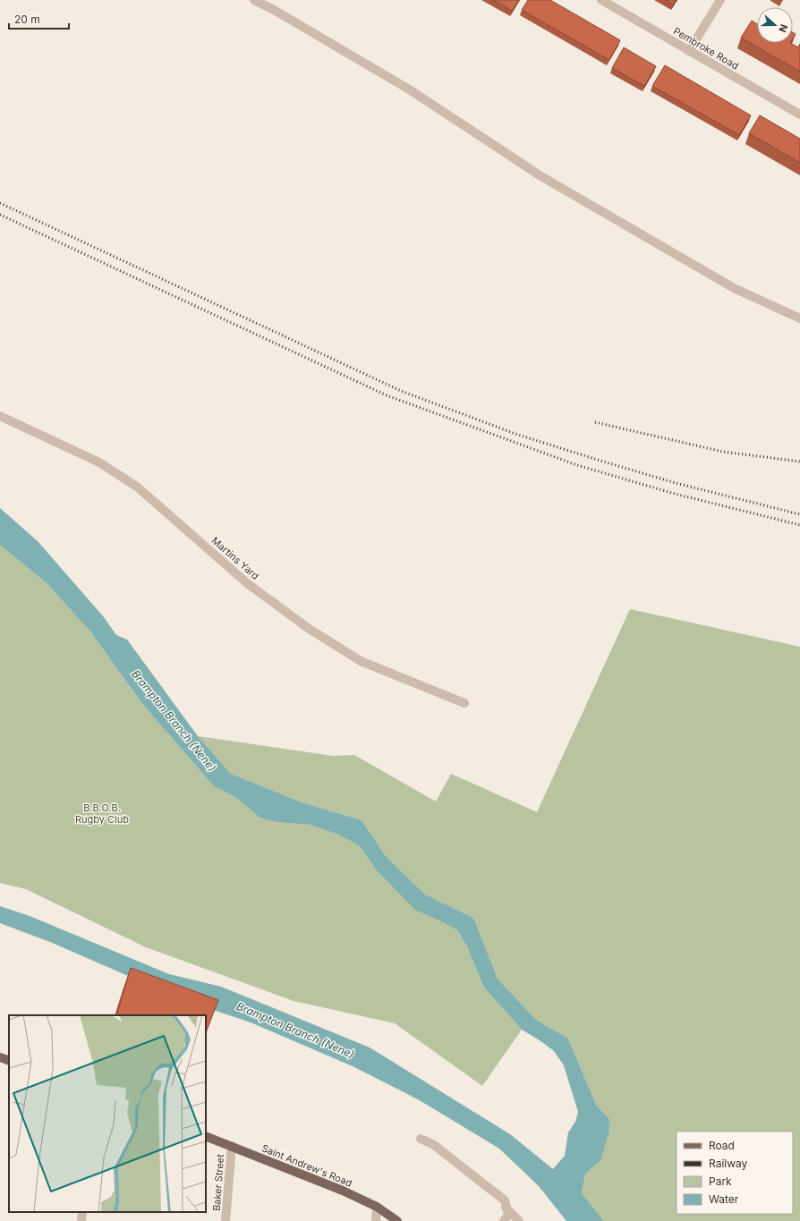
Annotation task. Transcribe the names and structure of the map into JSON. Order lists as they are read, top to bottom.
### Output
{
  "streets": {
    "main road": ["Saint Andrew's Road"],
    "street": ["Pembroke Road", "Martins Yard", "Baker Street"]
  },
  "crossings": [
    ["Saint Andrew's Road", "Baker Street"]
  ],
  "water": ["Brampton Branch (Nene)"],
  "parks": ["B.B.O.B. Rugby Club"],
  "legend": [
    "Road",
    "Railway",
    "Park",
    "Water"
  ],
  "scale_bar": "20 m",
  "north": "right"
}
